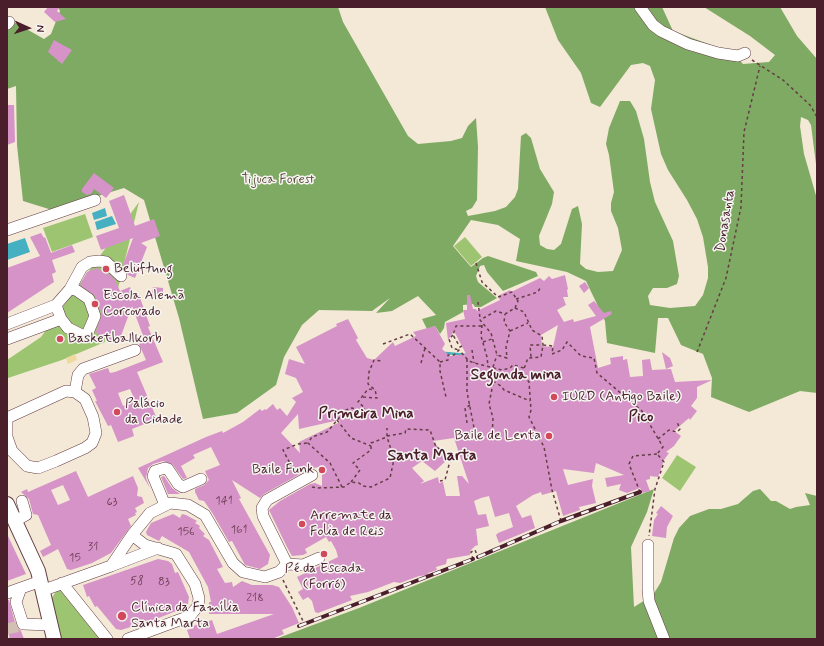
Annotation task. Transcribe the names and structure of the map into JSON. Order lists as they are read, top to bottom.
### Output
{
  "streets": {
    "path": ["Donasanta"]
  },
  "districts": [
    "Segunda mina",
    "Primeira Mina",
    "Pico",
    "Santa Marta"
  ],
  "parks": ["Tijuca Forest"],
  "places": [
    "Belüftung",
    "Escola Alemã Corcovado",
    "Basketballkorb",
    "IURD (Antigo Baile)",
    "Palácio da Cidade",
    "Baile de Lenta",
    "Baile Funk",
    "Arremate da Folia de Reis",
    "Pé da Escada (Forró)",
    "Clínica da Família Santa Marta"
  ],
  "house_numbers": [
    "141",
    "63",
    "161",
    "156",
    "31",
    "15",
    "58",
    "83",
    "218"
  ],
  "north": "right"
}
